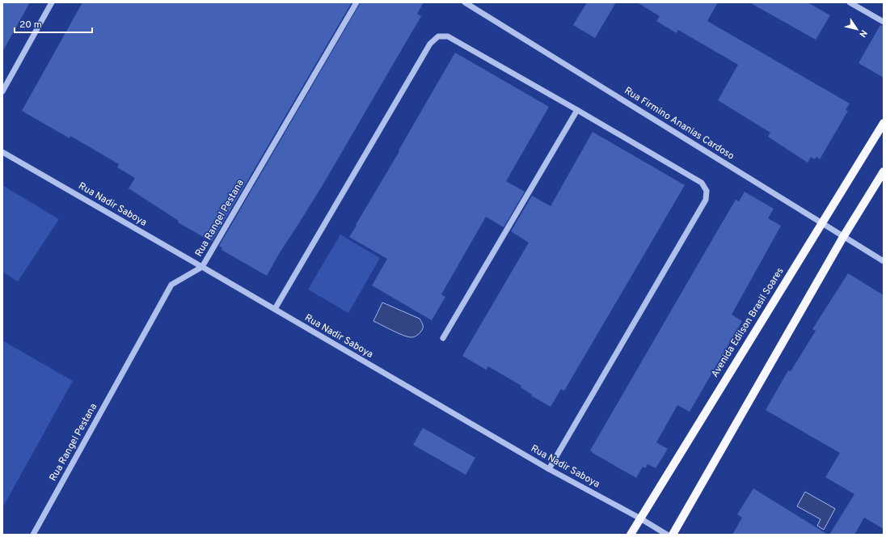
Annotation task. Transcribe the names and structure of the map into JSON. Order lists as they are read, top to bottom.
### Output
{
  "streets": {
    "main road": ["Avenida Edilson Brasil Soares"],
    "street": ["Rua Firmino Ananias Cardoso", "Rua Nadir Saboya", "Rua Rangel Pestana"]
  },
  "crossings": [
    ["Rua Firmino Ananias Cardoso", "Avenida Edilson Brasil Soares"],
    ["Rua Nadir Saboya", "Rua Rangel Pestana"],
    ["Rua Nadir Saboya", "Avenida Edilson Brasil Soares"]
  ],
  "scale_bar": "20 m",
  "north": "bottom right"
}
